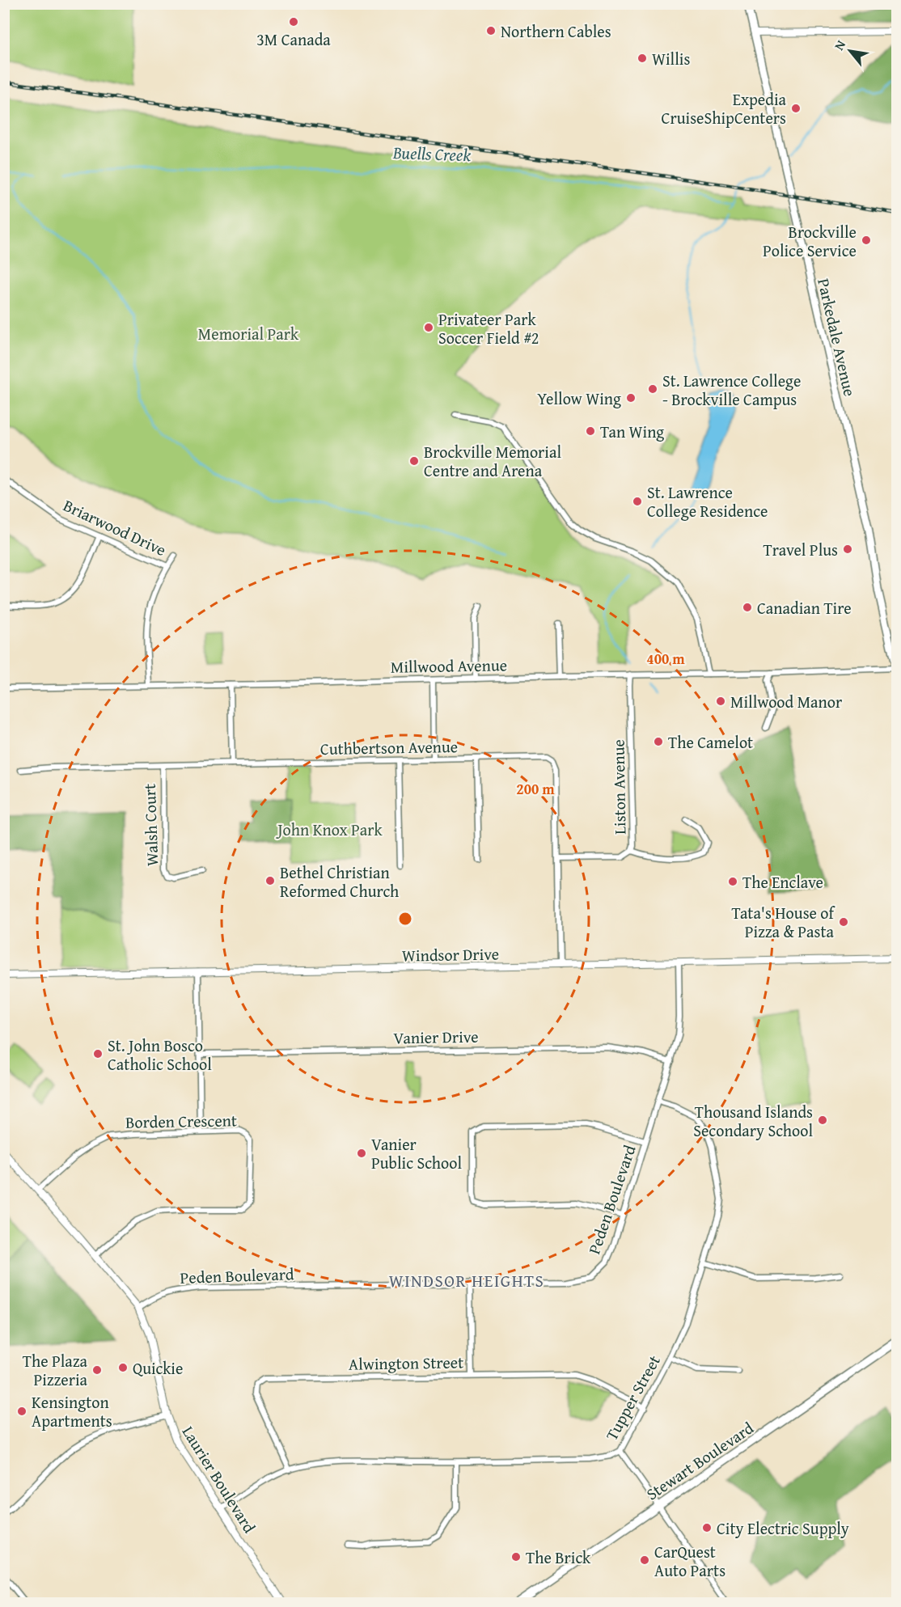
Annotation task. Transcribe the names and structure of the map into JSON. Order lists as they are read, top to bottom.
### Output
{
  "streets": {
    "main road": ["Parkedale Avenue", "Stewart Boulevard"],
    "street": [
      "Briarwood Drive",
      "Millwood Avenue",
      "Cuthbertson Avenue",
      "Liston Avenue",
      "Walsh Court",
      "Windsor Drive",
      "Vanier Drive",
      "Borden Crescent",
      "Peden Boulevard",
      "Alwington Street",
      "Tupper Street",
      "Laurier Boulevard"
    ]
  },
  "crossings": [
    ["Parkedale Avenue", "Millwood Avenue"],
    ["Millwood Avenue", "Liston Avenue"],
    ["Cuthbertson Avenue", "Liston Avenue"],
    ["Cuthbertson Avenue", "Walsh Court"],
    ["Cuthbertson Avenue", "Windsor Drive"],
    ["Windsor Drive", "Peden Boulevard"],
    ["Vanier Drive", "Peden Boulevard"],
    ["Borden Crescent", "Laurier Boulevard"],
    ["Peden Boulevard", "Tupper Street"],
    ["Peden Boulevard", "Laurier Boulevard"],
    ["Alwington Street", "Tupper Street"],
    ["Tupper Street", "Laurier Boulevard"]
  ],
  "districts": ["WINDSOR HEIGHTS"],
  "water": ["Buells Creek"],
  "parks": ["Memorial Park", "John Knox Park"],
  "places": [
    "3M Canada",
    "Northern Cables",
    "Willis",
    "Expedia CruiseShipCenters",
    "Brockville Police Service",
    "Privateer Park Soccer Field #2",
    "St. Lawrence College - Brockville Campus",
    "Yellow Wing",
    "Tan Wing",
    "Brockville Memorial Centre and Arena",
    "St. Lawrence College Residence",
    "Travel Plus",
    "Canadian Tire",
    "Millwood Manor",
    "The Camelot",
    "Bethel Christian Reformed Church",
    "The Enclave",
    "Tata's House of Pizza & Pasta",
    "St. John Bosco Catholic School",
    "Thousand Islands Secondary School",
    "Vanier Public School",
    "Quickie",
    "The Plaza Pizzeria",
    "Kensington Apartments",
    "City Electric Supply",
    "The Brick",
    "CarQuest Auto Parts"
  ],
  "north": "top left",
  "rings": ["400 m", "200 m"]
}
